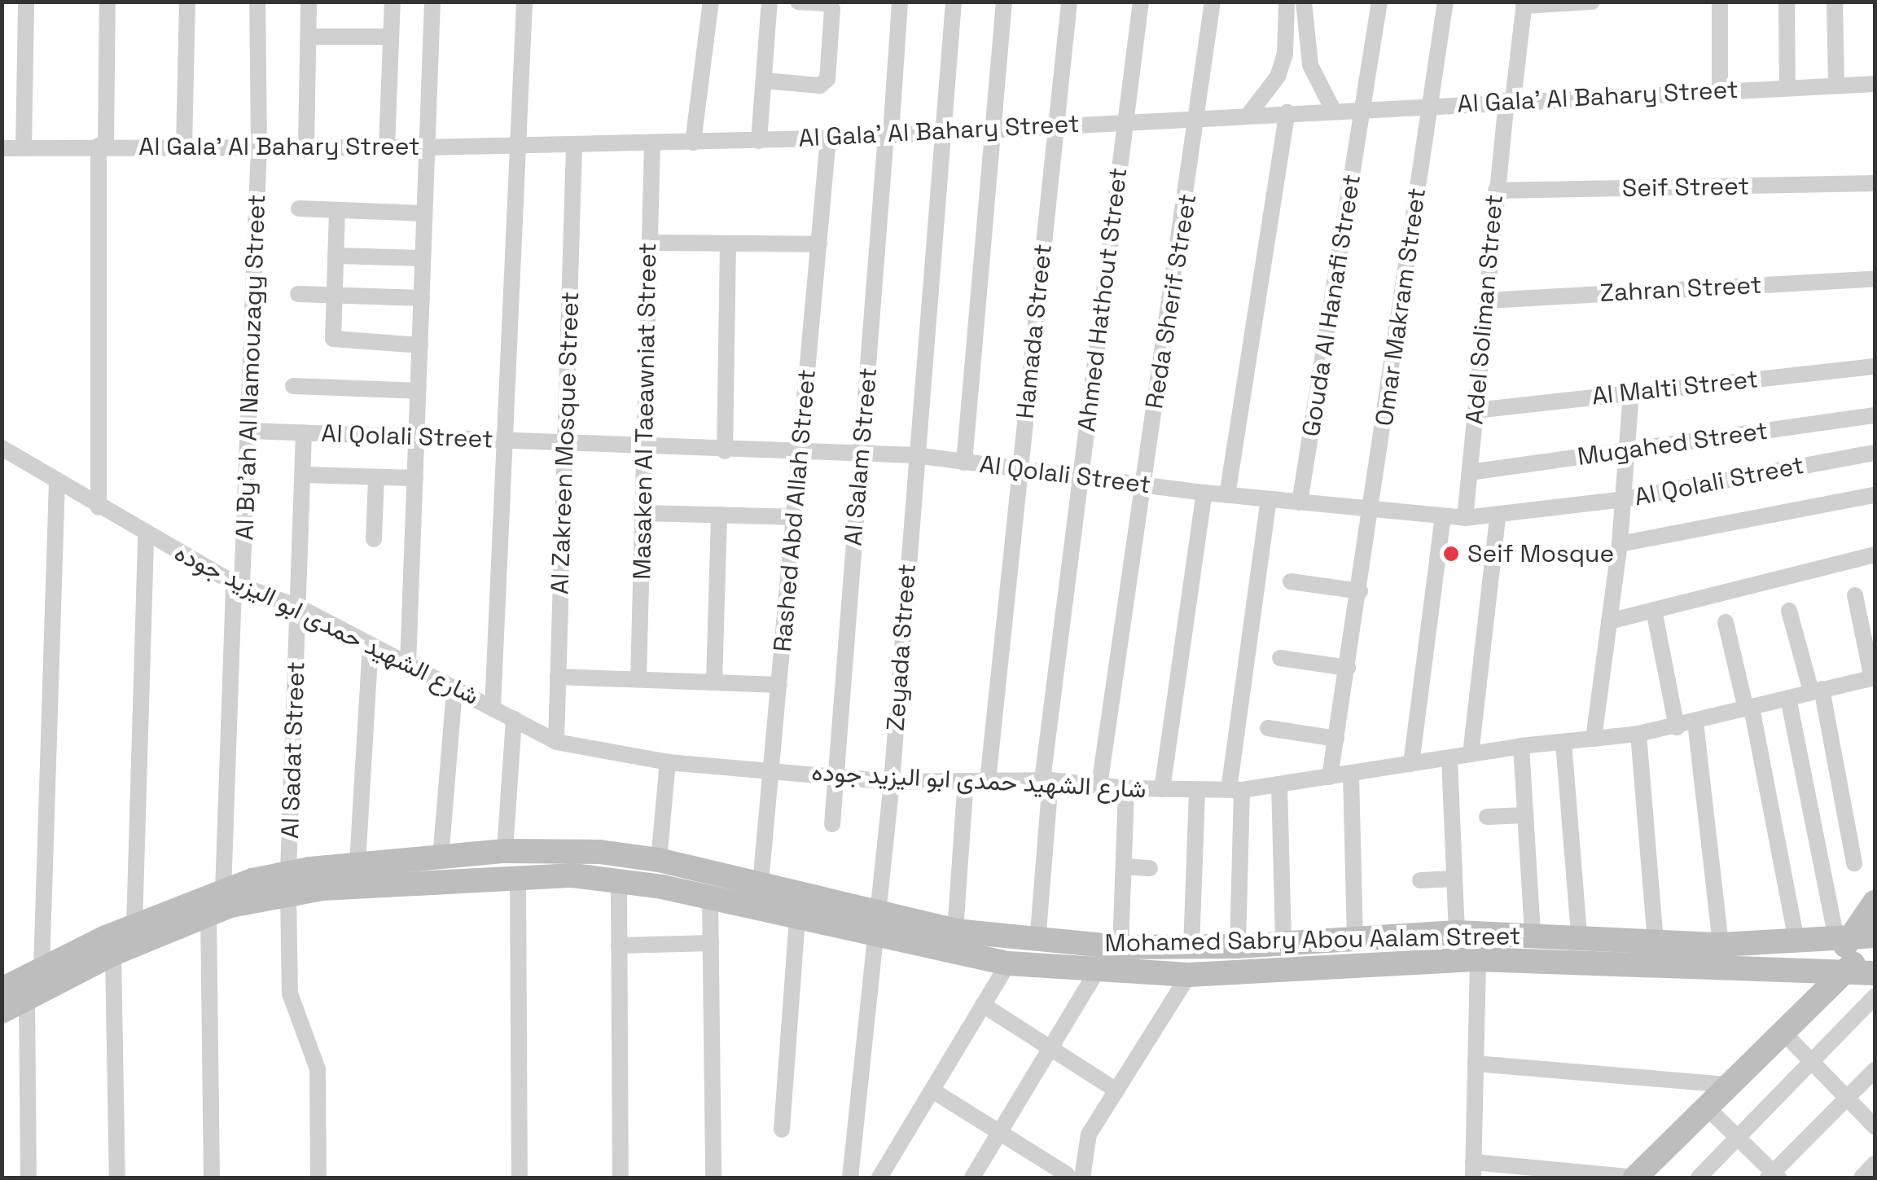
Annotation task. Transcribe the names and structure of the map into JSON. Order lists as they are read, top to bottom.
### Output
{
  "streets": {
    "street": [
      "Al Gala' Al Bahary Street",
      "Seif Street",
      "Zahran Street",
      "Ahmed Hathout Street",
      "Reda Sherif Street",
      "Gouda Al Hanafi Street",
      "Omar Makram Street",
      "Adel Soliman Street",
      "Hamada Street",
      "Al By'ah Al Namouzagy Street",
      "Al Malti Street",
      "Masaken Al Taeawniat Street",
      "Al Qolali Street",
      "Al Zakreen Mosque Street",
      "Mugahed Street",
      "Al Salam Street",
      "Rashed Abd Allah Street",
      "شارع الشهيد حمدى ابو اليزيد جوده",
      "Zeyada Street",
      "Al Sadat Street",
      "Mohamed Sabry Abou Aalam Street"
    ]
  },
  "crossings": [
    ["Al Gala' Al Bahary Street", "Ahmed Hathout Street"],
    ["Al Gala' Al Bahary Street", "Reda Sherif Street"],
    ["Al Gala' Al Bahary Street", "Gouda Al Hanafi Street"],
    ["Al Gala' Al Bahary Street", "Omar Makram Street"],
    ["Al Gala' Al Bahary Street", "Adel Soliman Street"],
    ["Al Gala' Al Bahary Street", "Hamada Street"],
    ["Al Gala' Al Bahary Street", "Al By'ah Al Namouzagy Street"],
    ["Al Gala' Al Bahary Street", "Masaken Al Taeawniat Street"],
    ["Al Gala' Al Bahary Street", "Al Zakreen Mosque Street"],
    ["Al Gala' Al Bahary Street", "Al Salam Street"],
    ["Al Gala' Al Bahary Street", "Rashed Abd Allah Street"],
    ["Al Gala' Al Bahary Street", "Zeyada Street"],
    ["Seif Street", "Adel Soliman Street"],
    ["Zahran Street", "Adel Soliman Street"],
    ["Ahmed Hathout Street", "Al Qolali Street"],
    ["Ahmed Hathout Street", "شارع الشهيد حمدى ابو اليزيد جوده"],
    ["Ahmed Hathout Street", "Mohamed Sabry Abou Aalam Street"],
    ["Reda Sherif Street", "Al Qolali Street"],
    ["Reda Sherif Street", "شارع الشهيد حمدى ابو اليزيد جوده"],
    ["Gouda Al Hanafi Street", "Al Qolali Street"],
    ["Omar Makram Street", "Al Qolali Street"],
    ["Omar Makram Street", "شارع الشهيد حمدى ابو اليزيد جوده"],
    ["Adel Soliman Street", "Al Malti Street"],
    ["Adel Soliman Street", "Al Qolali Street"],
    ["Adel Soliman Street", "Mugahed Street"],
    ["Hamada Street", "Al Qolali Street"],
    ["Hamada Street", "شارع الشهيد حمدى ابو اليزيد جوده"],
    ["Al By'ah Al Namouzagy Street", "Al Qolali Street"],
    ["Al By'ah Al Namouzagy Street", "شارع الشهيد حمدى ابو اليزيد جوده"],
    ["Al By'ah Al Namouzagy Street", "Mohamed Sabry Abou Aalam Street"],
    ["Masaken Al Taeawniat Street", "Al Qolali Street"],
    ["Al Qolali Street", "Al Zakreen Mosque Street"],
    ["Al Qolali Street", "Al Salam Street"],
    ["Al Qolali Street", "Rashed Abd Allah Street"],
    ["Al Qolali Street", "Zeyada Street"],
    ["Al Qolali Street", "Al Sadat Street"],
    ["Al Zakreen Mosque Street", "شارع الشهيد حمدى ابو اليزيد جوده"],
    ["Al Salam Street", "شارع الشهيد حمدى ابو اليزيد جوده"],
    ["Rashed Abd Allah Street", "شارع الشهيد حمدى ابو اليزيد جوده"],
    ["Rashed Abd Allah Street", "Mohamed Sabry Abou Aalam Street"],
    ["شارع الشهيد حمدى ابو اليزيد جوده", "Zeyada Street"],
    ["شارع الشهيد حمدى ابو اليزيد جوده", "Al Sadat Street"],
    ["Zeyada Street", "Mohamed Sabry Abou Aalam Street"],
    ["Al Sadat Street", "Mohamed Sabry Abou Aalam Street"]
  ],
  "places": ["Seif Mosque"]
}
